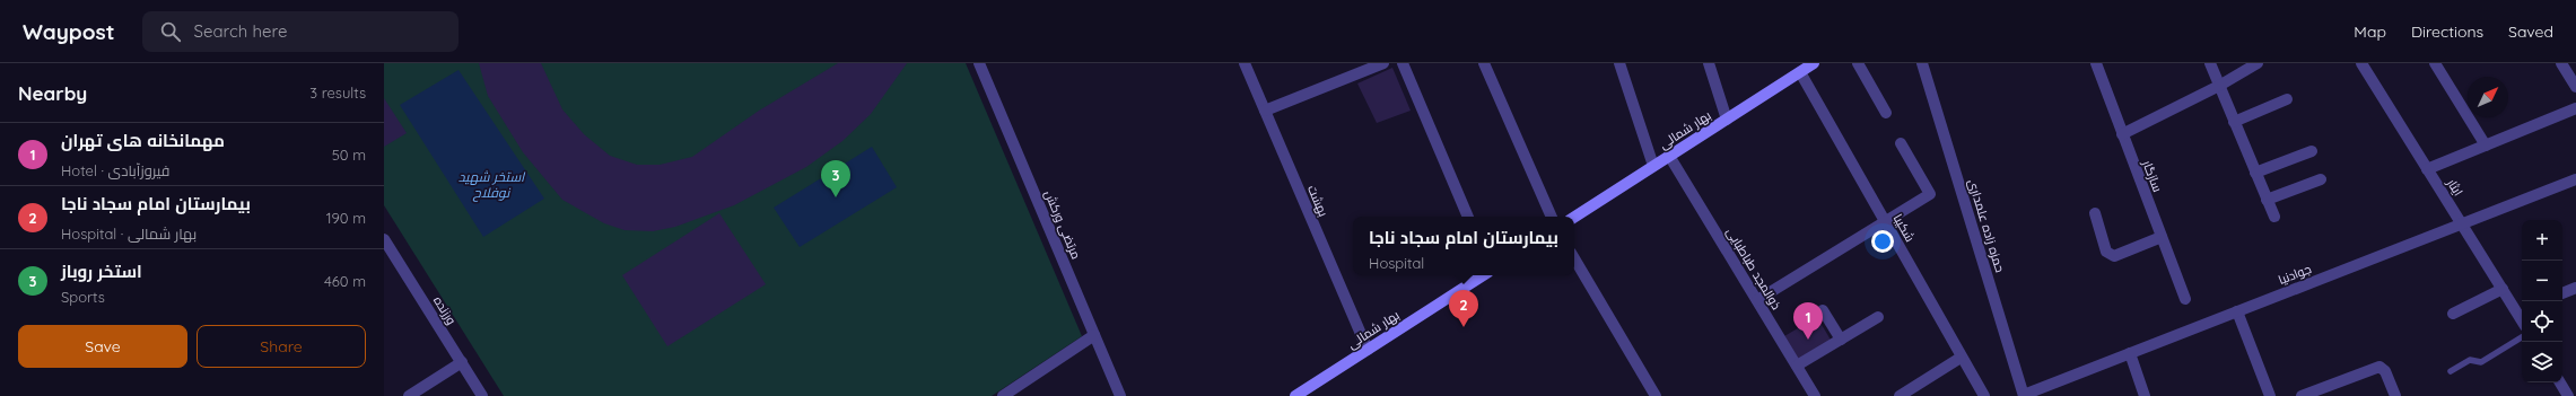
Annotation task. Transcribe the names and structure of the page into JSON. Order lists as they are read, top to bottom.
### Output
{
  "streets": {
    "main road": ["بهار شمالی"],
    "street": [
      "سازگار",
      "ایثار",
      "بهشت",
      "مرتضی ورکش",
      "حمزه زاده علمداری",
      "شکیبا",
      "ذوالمجد طباطبایی",
      "جوادنیا",
      "ورزنده"
    ]
  },
  "crossings": [
    ["بهار شمالی", "بهشت"],
    ["بهار شمالی", "شکیبا"],
    ["بهار شمالی", "ذوالمجد طباطبایی"],
    ["ایثار", "جوادنیا"],
    ["حمزه زاده علمداری", "جوادنیا"]
  ],
  "water": ["استخر شهید نوفلاح"],
  "north": "top right",
  "page": {
    "header": "Waypost",
    "search": "Search here",
    "nav": ["Map", "Directions", "Saved"],
    "heading": ["Nearby", "3 results"],
    "list": [
      {
        "mark": "1",
        "name": "مهمانخانه های تهران",
        "note": "Hotel · فیروزآبادی",
        "value": "50 m"
      },
      {
        "mark": "2",
        "name": "بیمارستان امام سجاد ناجا",
        "note": "Hospital · بهار شمالی",
        "value": "190 m"
      },
      {
        "mark": "3",
        "name": "استخر روباز",
        "note": "Sports",
        "value": "460 m"
      }
    ],
    "pins": ["3", "2", "1"],
    "popup": ["بیمارستان امام سجاد ناجا", "Hospital"],
    "map_buttons": ["+", "−"],
    "buttons": ["Save", "Share"]
  }
}
